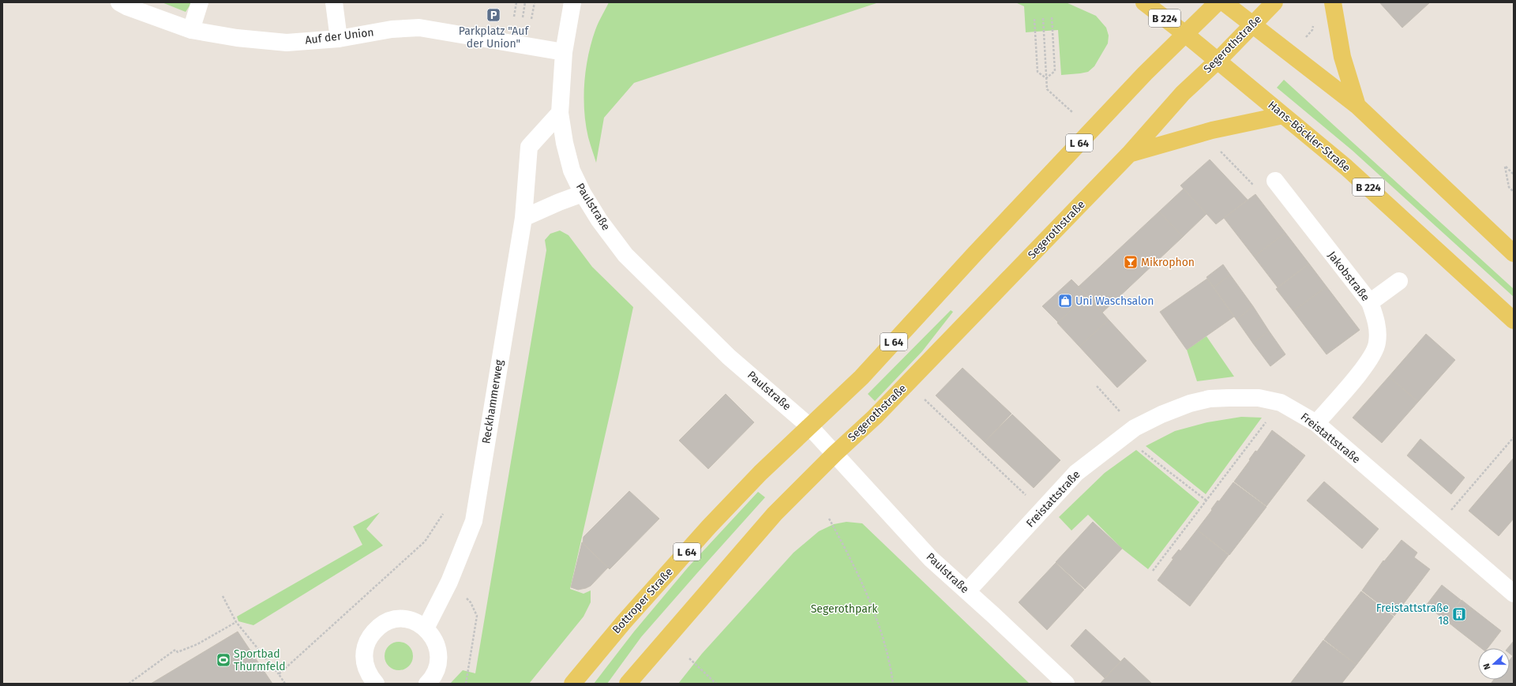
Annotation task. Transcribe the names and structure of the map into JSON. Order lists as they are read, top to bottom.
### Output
{
  "streets": {
    "main road": [
      "B 224",
      "Segerothstraße",
      "Hans-Böckler-Straße",
      "L 64",
      "Bottroper Straße"
    ],
    "street": [
      "Auf der Union",
      "Paulstraße",
      "Jakobstraße",
      "Reckhammerweg",
      "Freistattstraße"
    ]
  },
  "crossings": [
    ["B 224", "Hans-Böckler-Straße"],
    ["B 224", "L 64"],
    ["Auf der Union", "Paulstraße"],
    ["Segerothstraße", "Hans-Böckler-Straße"],
    ["Segerothstraße", "Paulstraße"],
    ["Hans-Böckler-Straße", "L 64"],
    ["L 64", "Paulstraße"],
    ["L 64", "Bottroper Straße"],
    ["Paulstraße", "Reckhammerweg"],
    ["Paulstraße", "Freistattstraße"],
    ["Paulstraße", "Bottroper Straße"],
    ["Jakobstraße", "Freistattstraße"]
  ],
  "parks": ["Segerothpark"],
  "places": {
    "parking": ["Parkplatz \"Auf der Union\""],
    "bar": ["Mikrophon"],
    "shop": ["Uni Waschsalon"],
    "building": ["Freistattstraße 18"],
    "sports": ["Sportbad Thurmfeld"]
  },
  "north": "left"
}
